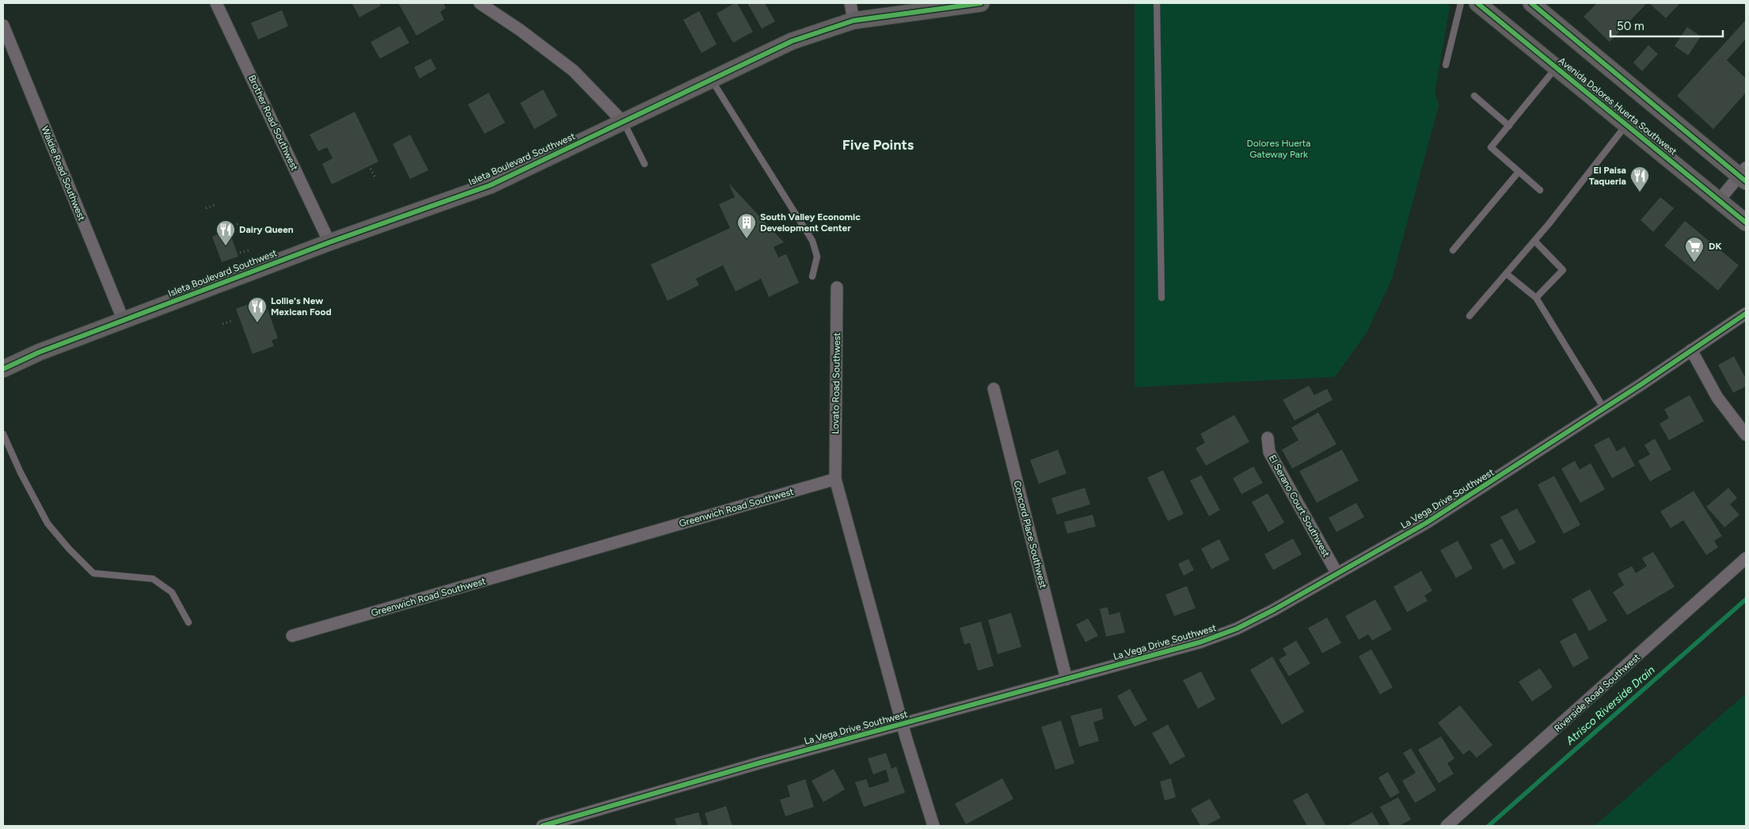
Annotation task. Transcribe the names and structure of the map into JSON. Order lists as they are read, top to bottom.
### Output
{
  "streets": {
    "main road": ["Avenida Dolores Huerta Southwest", "Isleta Boulevard Southwest"],
    "street": [
      "Brother Road Southwest",
      "Waldie Road Southwest",
      "Lovato Road Southwest",
      "La Vega Drive Southwest",
      "El Serano Court Southwest",
      "Greenwich Road Southwest",
      "Concord Place Southwest",
      "Riverside Road Southwest"
    ]
  },
  "crossings": [
    ["Brother Road Southwest", "Isleta Boulevard Southwest"],
    ["Isleta Boulevard Southwest", "Waldie Road Southwest"],
    ["Lovato Road Southwest", "Greenwich Road Southwest"],
    ["La Vega Drive Southwest", "El Serano Court Southwest"],
    ["La Vega Drive Southwest", "Concord Place Southwest"]
  ],
  "districts": ["Five Points"],
  "water": ["Atrisco Riverside Drain"],
  "parks": ["Dolores Huerta Gateway Park"],
  "places": {
    "restaurant": ["El Paisa Taqueria", "Dairy Queen", "Lollie's New Mexican Food"],
    "building": ["South Valley Economic Development Center"],
    "supermarket": ["DK"]
  },
  "scale_bar": "50 m"
}
